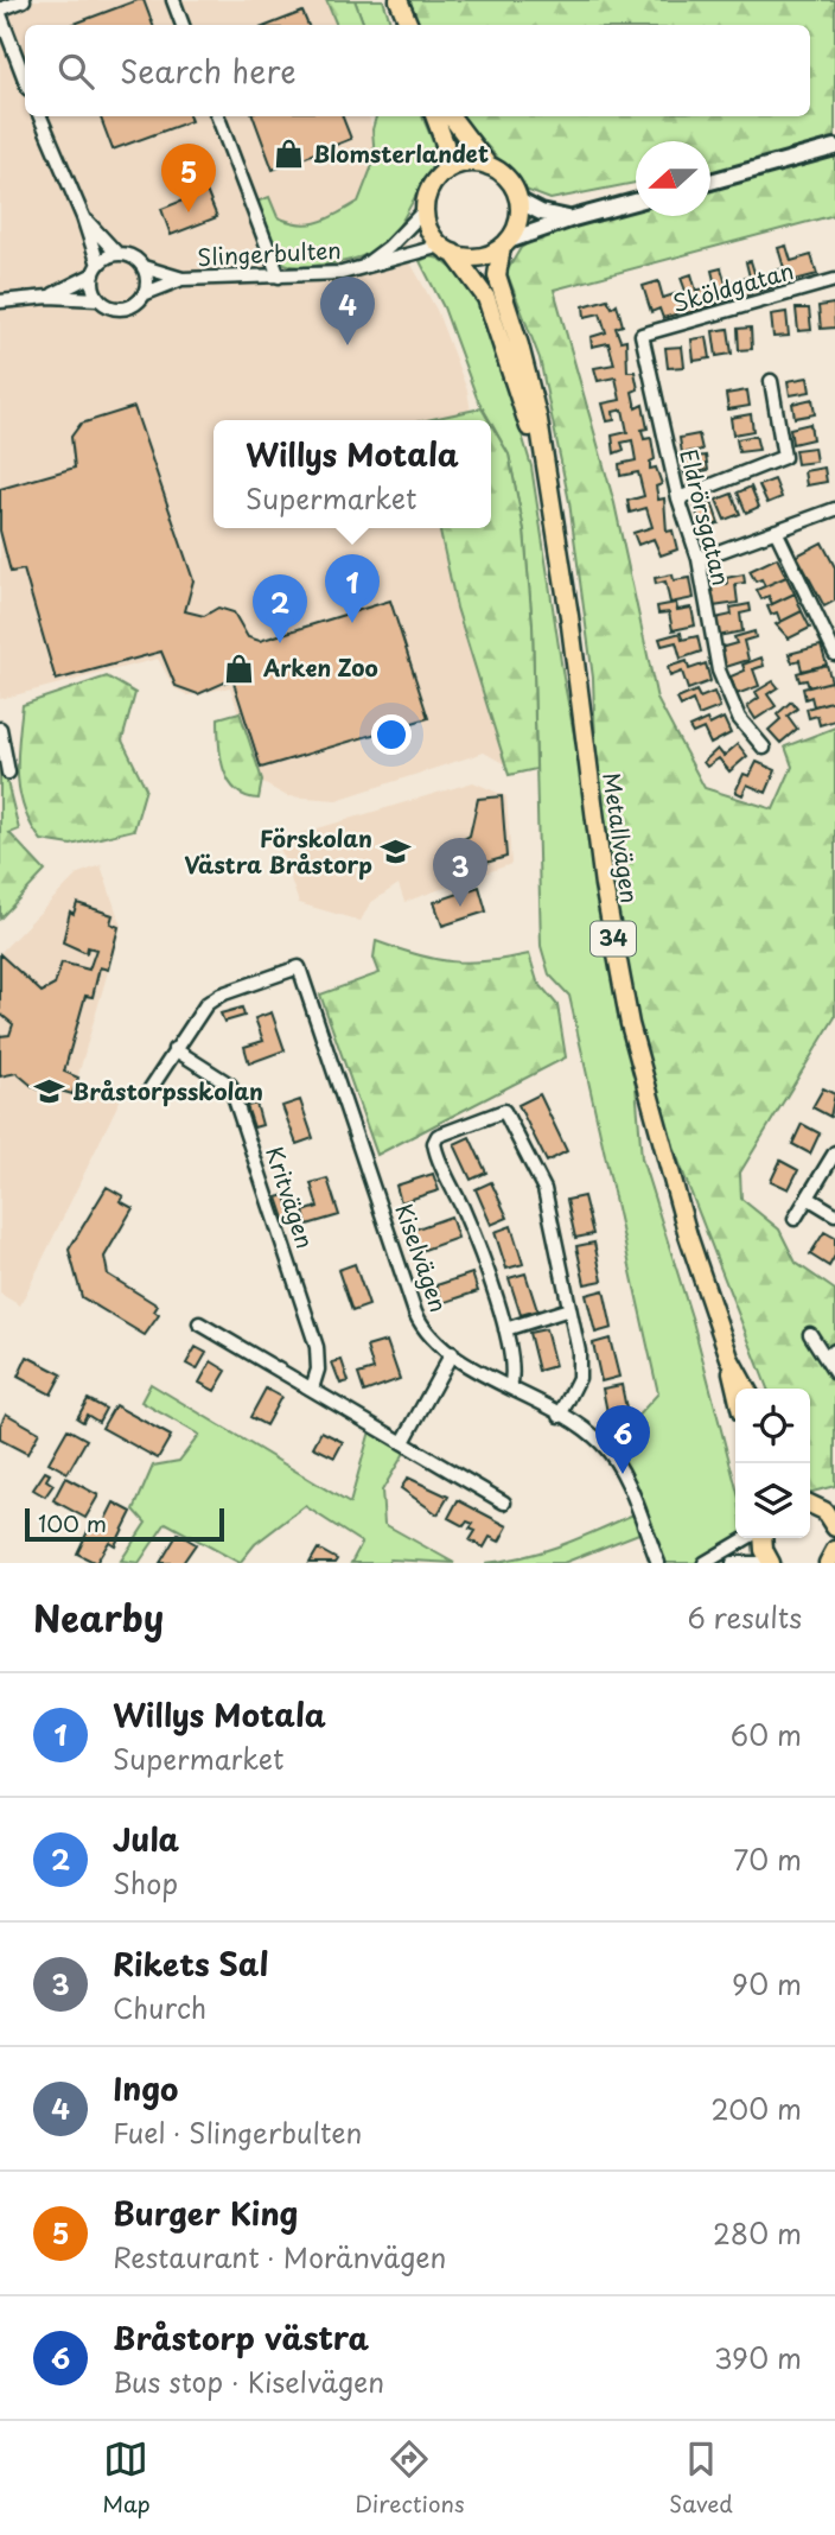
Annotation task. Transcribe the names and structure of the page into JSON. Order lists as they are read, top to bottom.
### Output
{
  "streets": {
    "main road": ["Metallvägen", "34"],
    "street": [
      "Slingerbulten",
      "Sköldgatan",
      "Eldrörsgatan",
      "Kritvägen",
      "Kiselvägen"
    ]
  },
  "crossings": [
    ["Slingerbulten", "Metallvägen"],
    ["Slingerbulten", "34"],
    ["Sköldgatan", "Eldrörsgatan"],
    ["Metallvägen", "34"],
    ["Kritvägen", "Kiselvägen"]
  ],
  "places": {
    "shop": ["Blomsterlandet", "Arken Zoo"],
    "school or university": ["Förskolan Västra Bråstorp", "Bråstorpsskolan"]
  },
  "scale_bar": "100 m",
  "north": "left",
  "page": {
    "search": "Search here",
    "pins": [
      "5",
      "4",
      "1",
      "2",
      "3",
      "6"
    ],
    "popup": ["Willys Motala", "Supermarket"],
    "scale": "100 m",
    "heading": ["Nearby", "6 results"],
    "list": [
      {
        "mark": "1",
        "name": "Willys Motala",
        "note": "Supermarket",
        "value": "60 m"
      },
      {
        "mark": "2",
        "name": "Jula",
        "note": "Shop",
        "value": "70 m"
      },
      {
        "mark": "3",
        "name": "Rikets Sal",
        "note": "Church",
        "value": "90 m"
      },
      {
        "mark": "4",
        "name": "Ingo",
        "note": "Fuel · Slingerbulten",
        "value": "200 m"
      },
      {
        "mark": "5",
        "name": "Burger King",
        "note": "Restaurant · Moränvägen",
        "value": "280 m"
      },
      {
        "mark": "6",
        "name": "Bråstorp västra",
        "note": "Bus stop · Kiselvägen",
        "value": "390 m"
      }
    ],
    "nav": ["Map", "Directions", "Saved"]
  }
}
